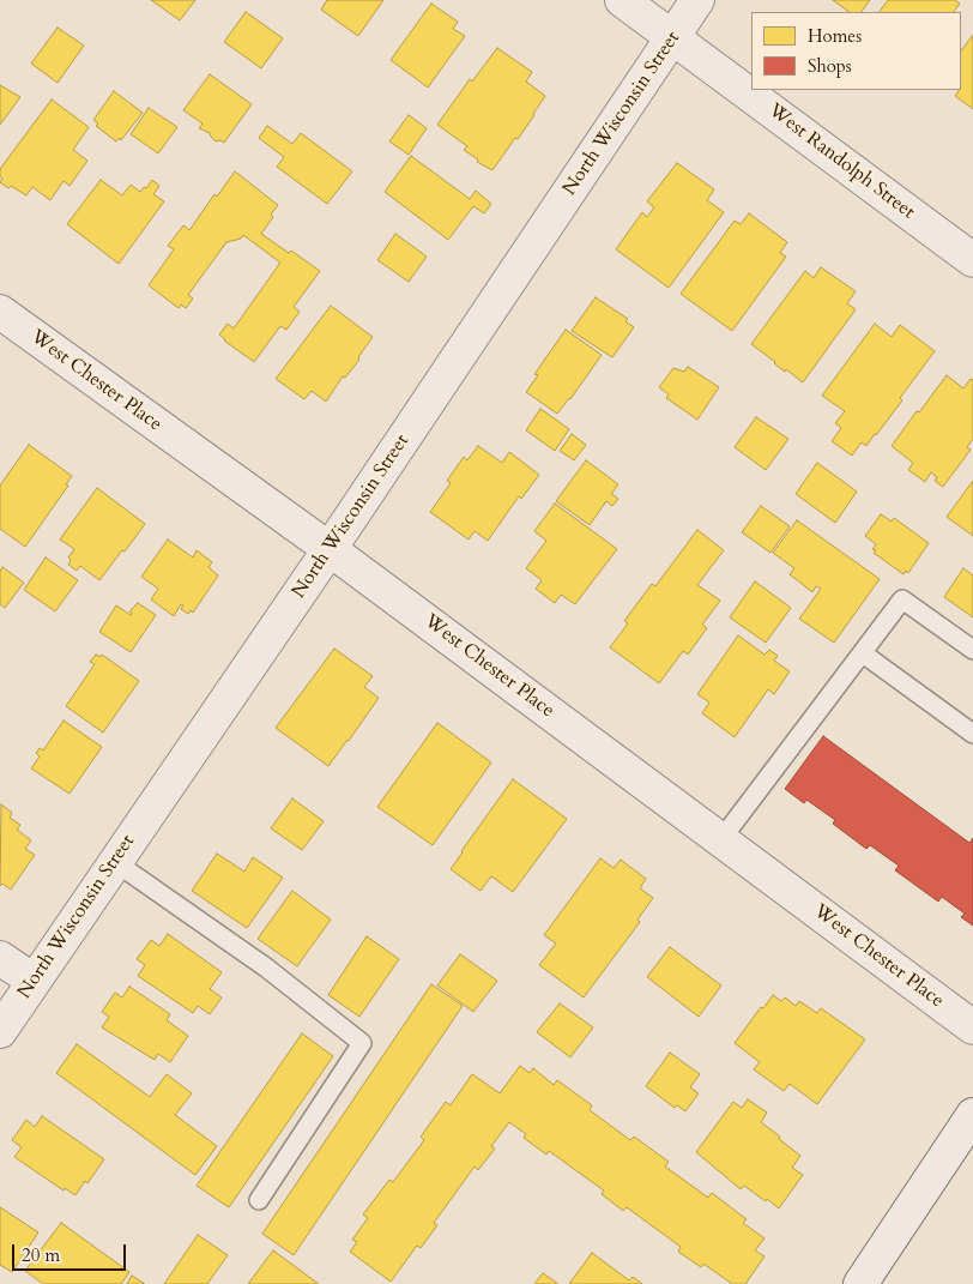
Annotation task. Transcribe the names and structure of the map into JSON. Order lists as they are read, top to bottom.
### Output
{
  "streets": {
    "street": ["North Wisconsin Street", "West Randolph Street", "West Chester Place"]
  },
  "crossings": [
    ["North Wisconsin Street", "West Randolph Street"],
    ["North Wisconsin Street", "West Chester Place"]
  ],
  "legend": ["Homes", "Shops"],
  "scale_bar": "20 m"
}
